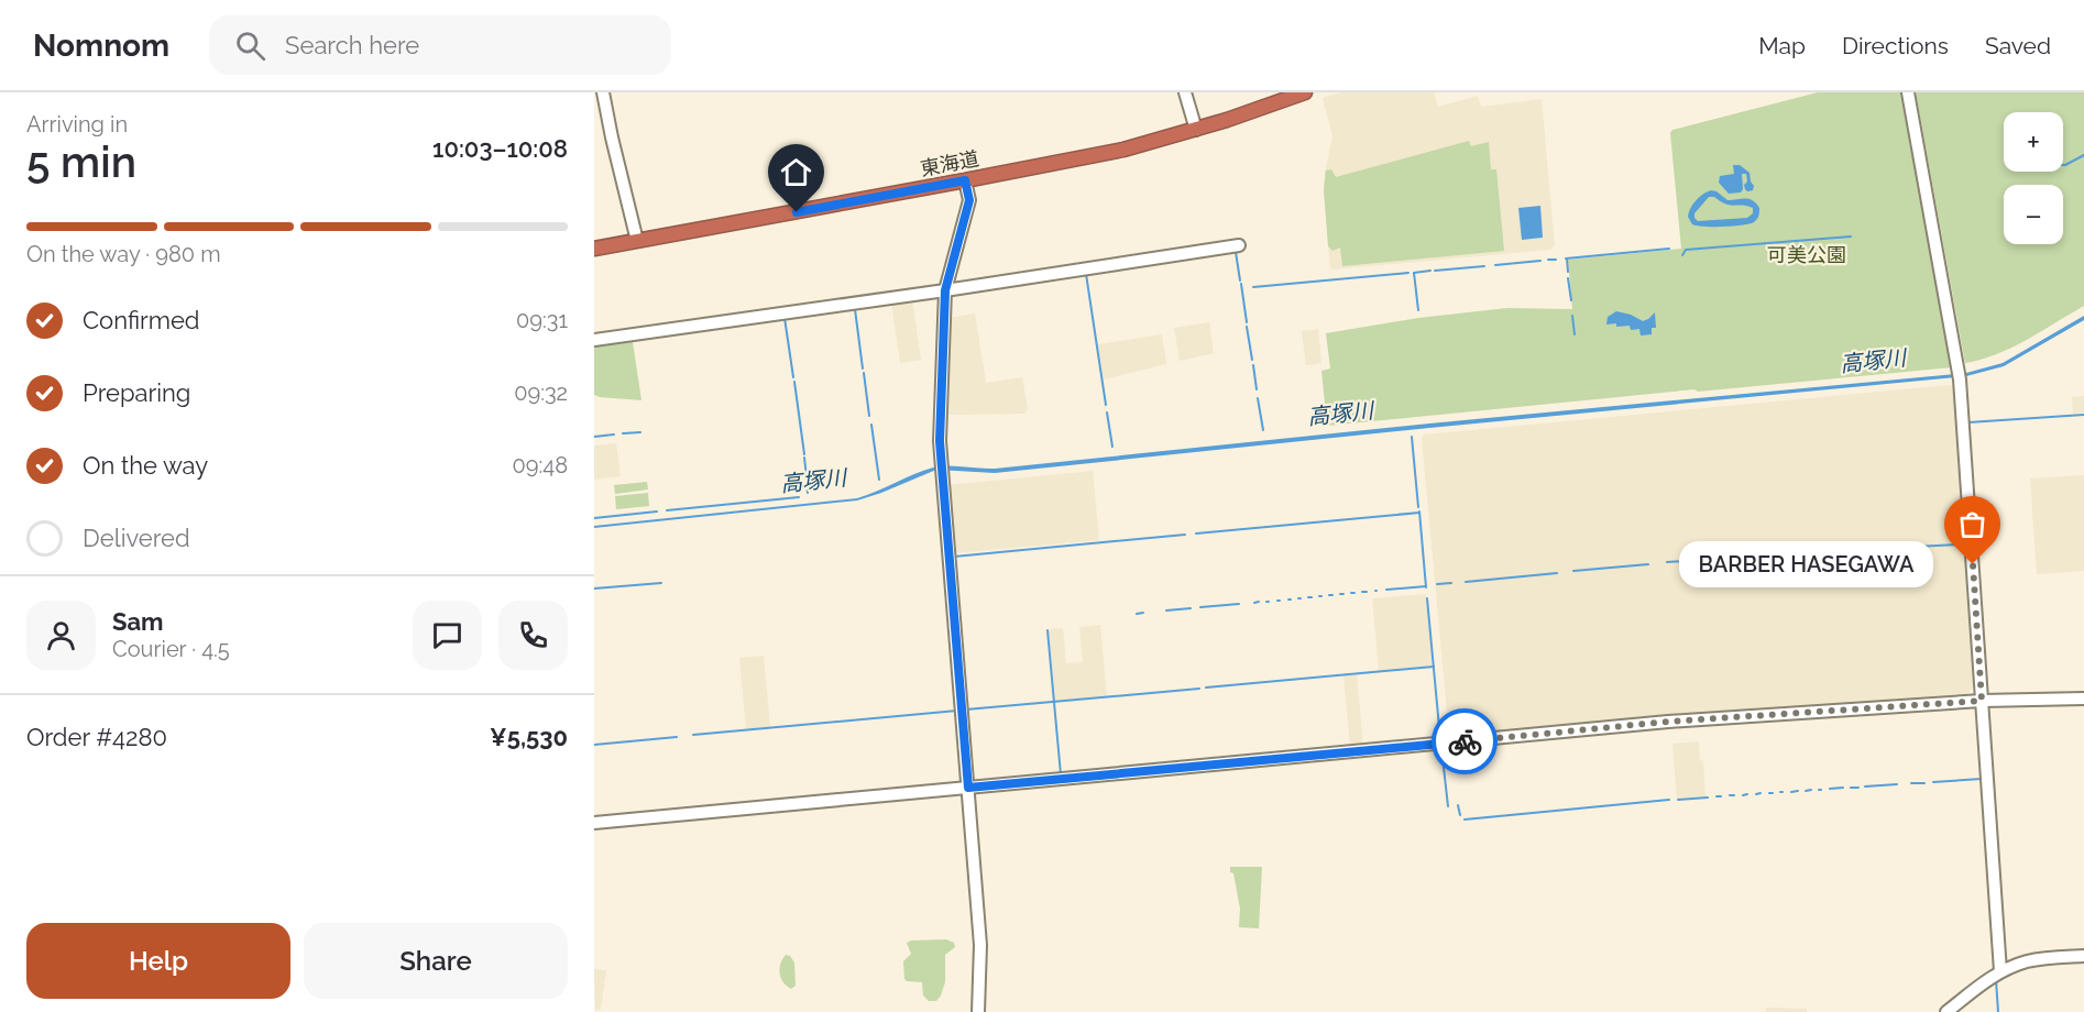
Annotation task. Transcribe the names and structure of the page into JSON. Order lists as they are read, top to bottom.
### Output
{
  "streets": {
    "highway": ["東海道"]
  },
  "water": ["高塚川"],
  "parks": ["可美公園"],
  "places": ["BARBER HASEGAWA"],
  "page": {
    "header": "Nomnom",
    "search": "Search here",
    "nav": ["Map", "Directions", "Saved"],
    "heading": ["5 min", "Arriving in", "10:03–10:08"],
    "panel": [
      "Sam",
      "Courier · 4.5",
      "Order #4280",
      "¥5,530"
    ],
    "map_buttons": ["+", "−"],
    "bar": "On the way · 980 m",
    "list": [
      ["Confirmed", "09:31"],
      ["Preparing", "09:32"],
      ["On the way", "09:48"],
      "Delivered"
    ],
    "bubble": "BARBER HASEGAWA",
    "buttons": ["Help", "Share"]
  }
}
